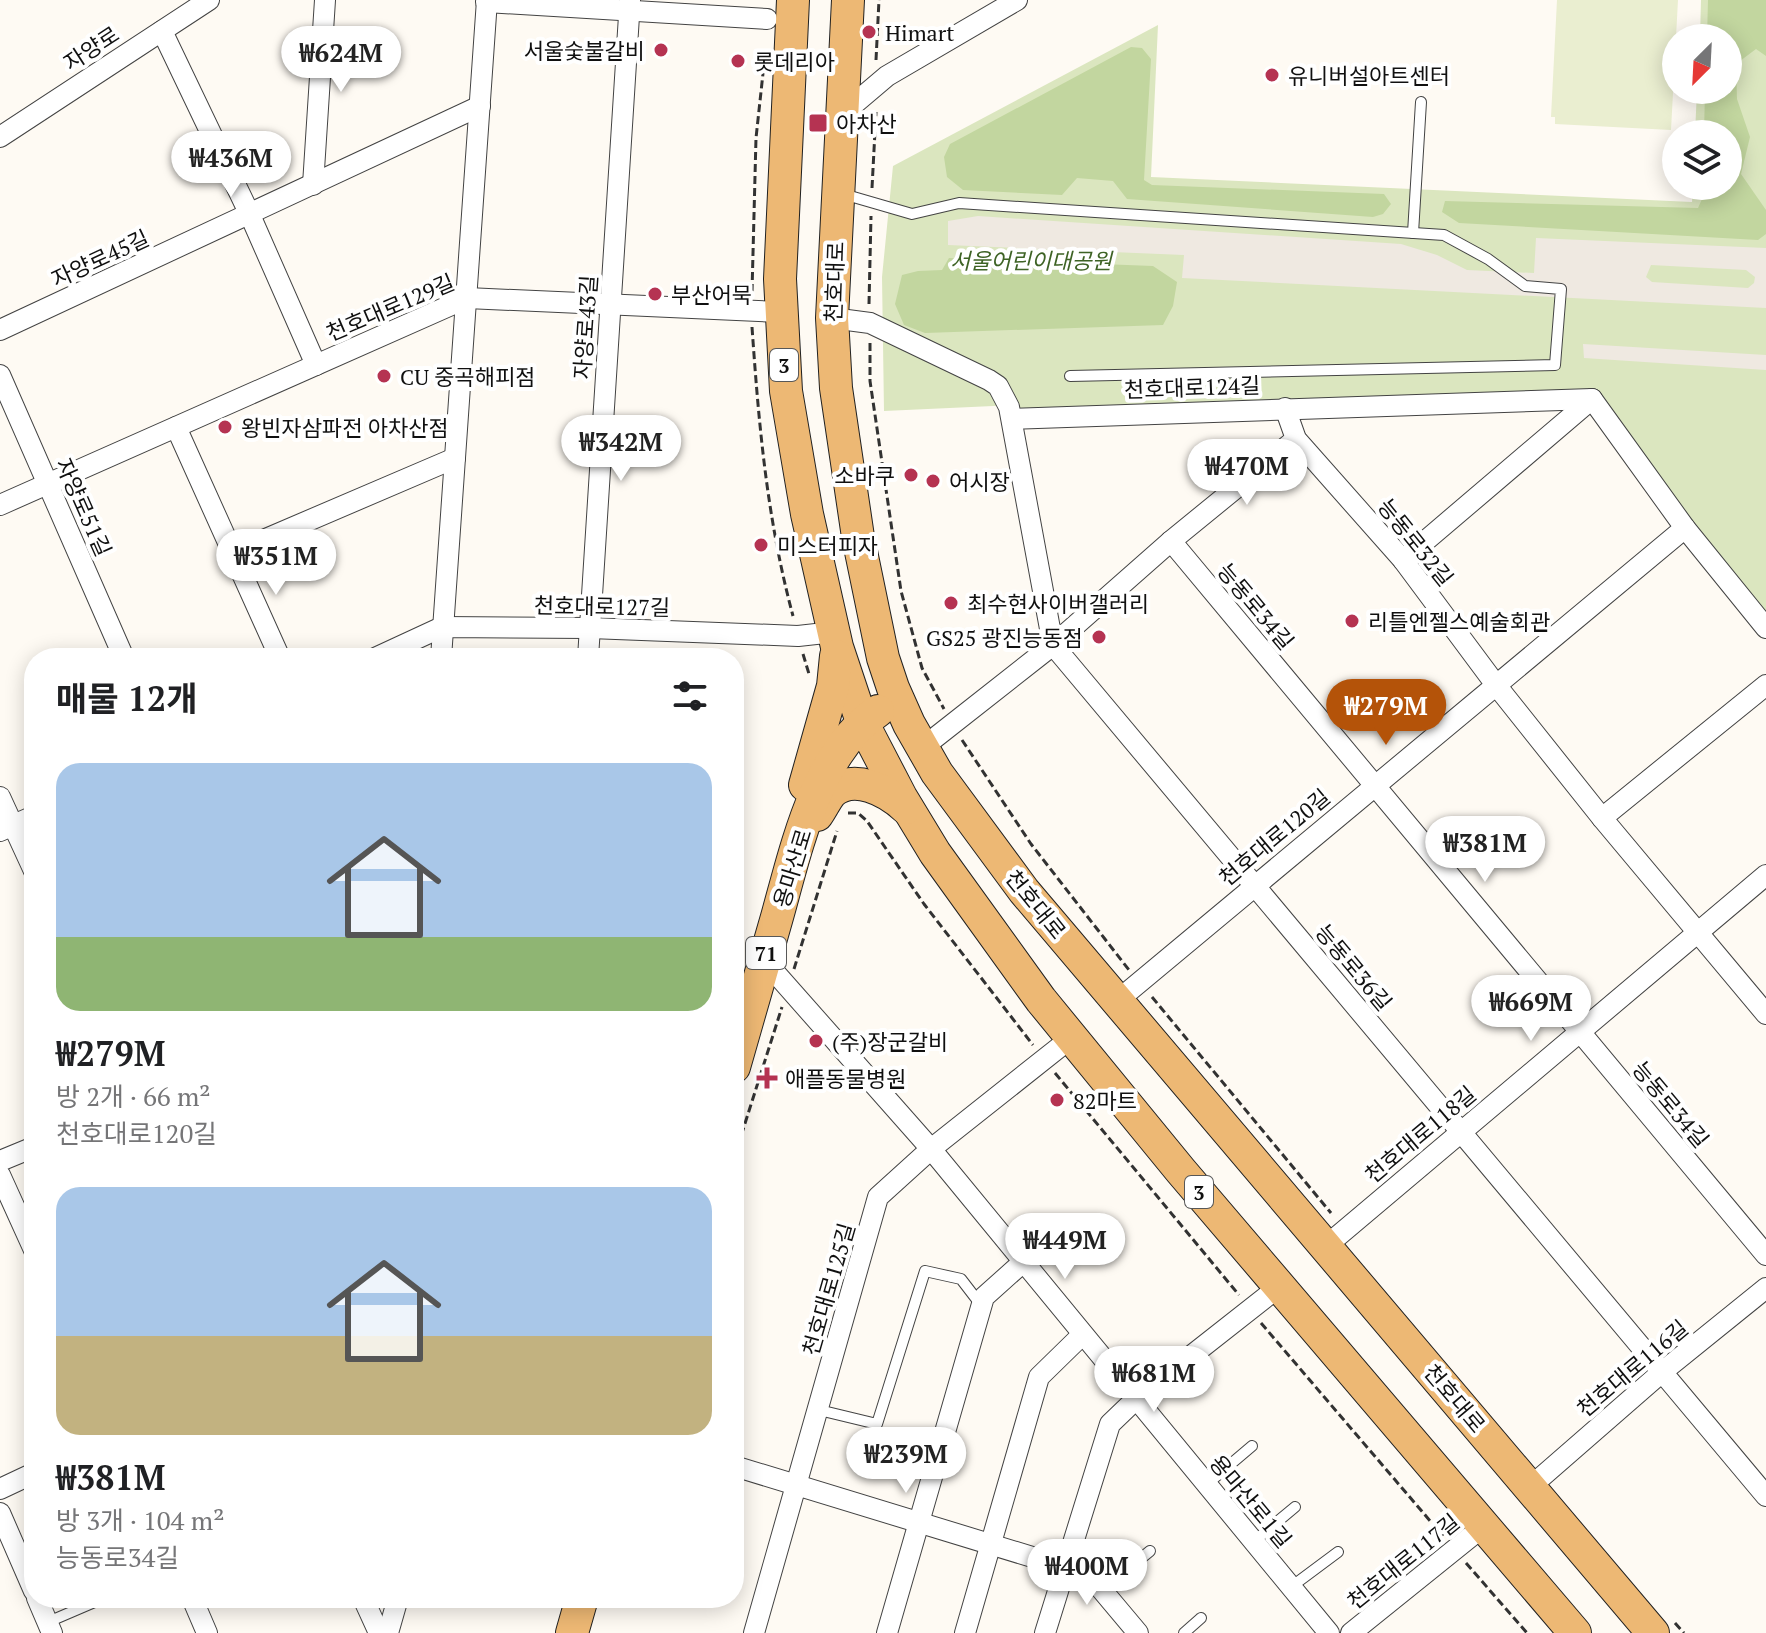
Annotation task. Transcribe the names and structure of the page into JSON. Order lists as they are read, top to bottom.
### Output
{
  "streets": {
    "main road": [
      "천호대로",
      "3",
      "용마산로",
      "71"
    ],
    "street": [
      "자양로",
      "자양로45길",
      "천호대로129길",
      "자양로43길",
      "천호대로124길",
      "자양로51길",
      "능동로32길",
      "천호대로127길",
      "능동로34길",
      "천호대로120길",
      "능동로36길",
      "천호대로118길",
      "천호대로125길",
      "천호대로116길",
      "용마산로1길",
      "천호대로117길"
    ]
  },
  "crossings": [
    ["천호대로", "천호대로120길"],
    ["천호대로", "용마산로"],
    ["천호대로", "천호대로118길"],
    ["천호대로", "천호대로116길"],
    ["천호대로129길", "자양로43길"],
    ["천호대로129길", "3"],
    ["천호대로129길", "자양로51길"],
    ["자양로43길", "천호대로127길"],
    ["3", "천호대로127길"],
    ["3", "용마산로"],
    ["3", "천호대로125길"],
    ["3", "천호대로117길"],
    ["천호대로124길", "능동로32길"],
    ["천호대로124길", "능동로36길"],
    ["능동로32길", "천호대로120길"],
    ["능동로32길", "천호대로118길"],
    ["능동로34길", "천호대로120길"],
    ["능동로34길", "천호대로118길"],
    ["천호대로120길", "능동로36길"],
    ["용마산로", "용마산로1길"],
    ["능동로36길", "천호대로118길"],
    ["능동로36길", "천호대로116길"],
    ["천호대로125길", "용마산로1길"]
  ],
  "parks": ["서울어린이대공원"],
  "places": {
    "other": [
      "Himart",
      "서울숯불갈비",
      "롯데리아",
      "유니버설아트센터",
      "부산어묵",
      "CU 중곡해피점",
      "왕빈자삼파전 아차산점",
      "소바쿠",
      "어시장",
      "미스터피자",
      "최수현사이버갤러리",
      "리틀엔젤스예술회관",
      "GS25 광진능동점",
      "(주)장군갈비",
      "82마트"
    ],
    "transit": ["아차산"],
    "health": ["애플동물병원"]
  },
  "north": "bottom left",
  "page": {
    "price": [
      "₩624M",
      "₩436M",
      "₩342M",
      "₩470M",
      "₩351M",
      "₩279M",
      "₩381M",
      "₩669M",
      "₩449M",
      "₩681M",
      "₩239M",
      "₩400M"
    ],
    "heading": "매물 12개",
    "list": [
      {
        "name": "₩279M",
        "note": "방 2개 · 66 m² · 천호대로120길"
      },
      {
        "name": "₩381M",
        "note": "방 3개 · 104 m² · 능동로34길"
      }
    ]
  }
}
